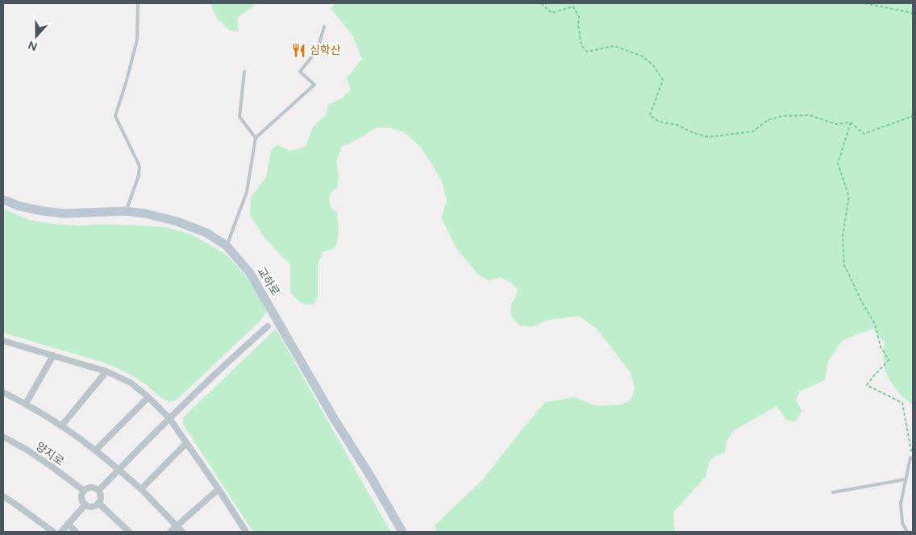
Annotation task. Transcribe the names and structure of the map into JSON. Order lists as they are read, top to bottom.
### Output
{
  "streets": {
    "street": ["교하로", "양지로"]
  },
  "places": {
    "restaurant": ["심학산"]
  },
  "north": "bottom"
}
